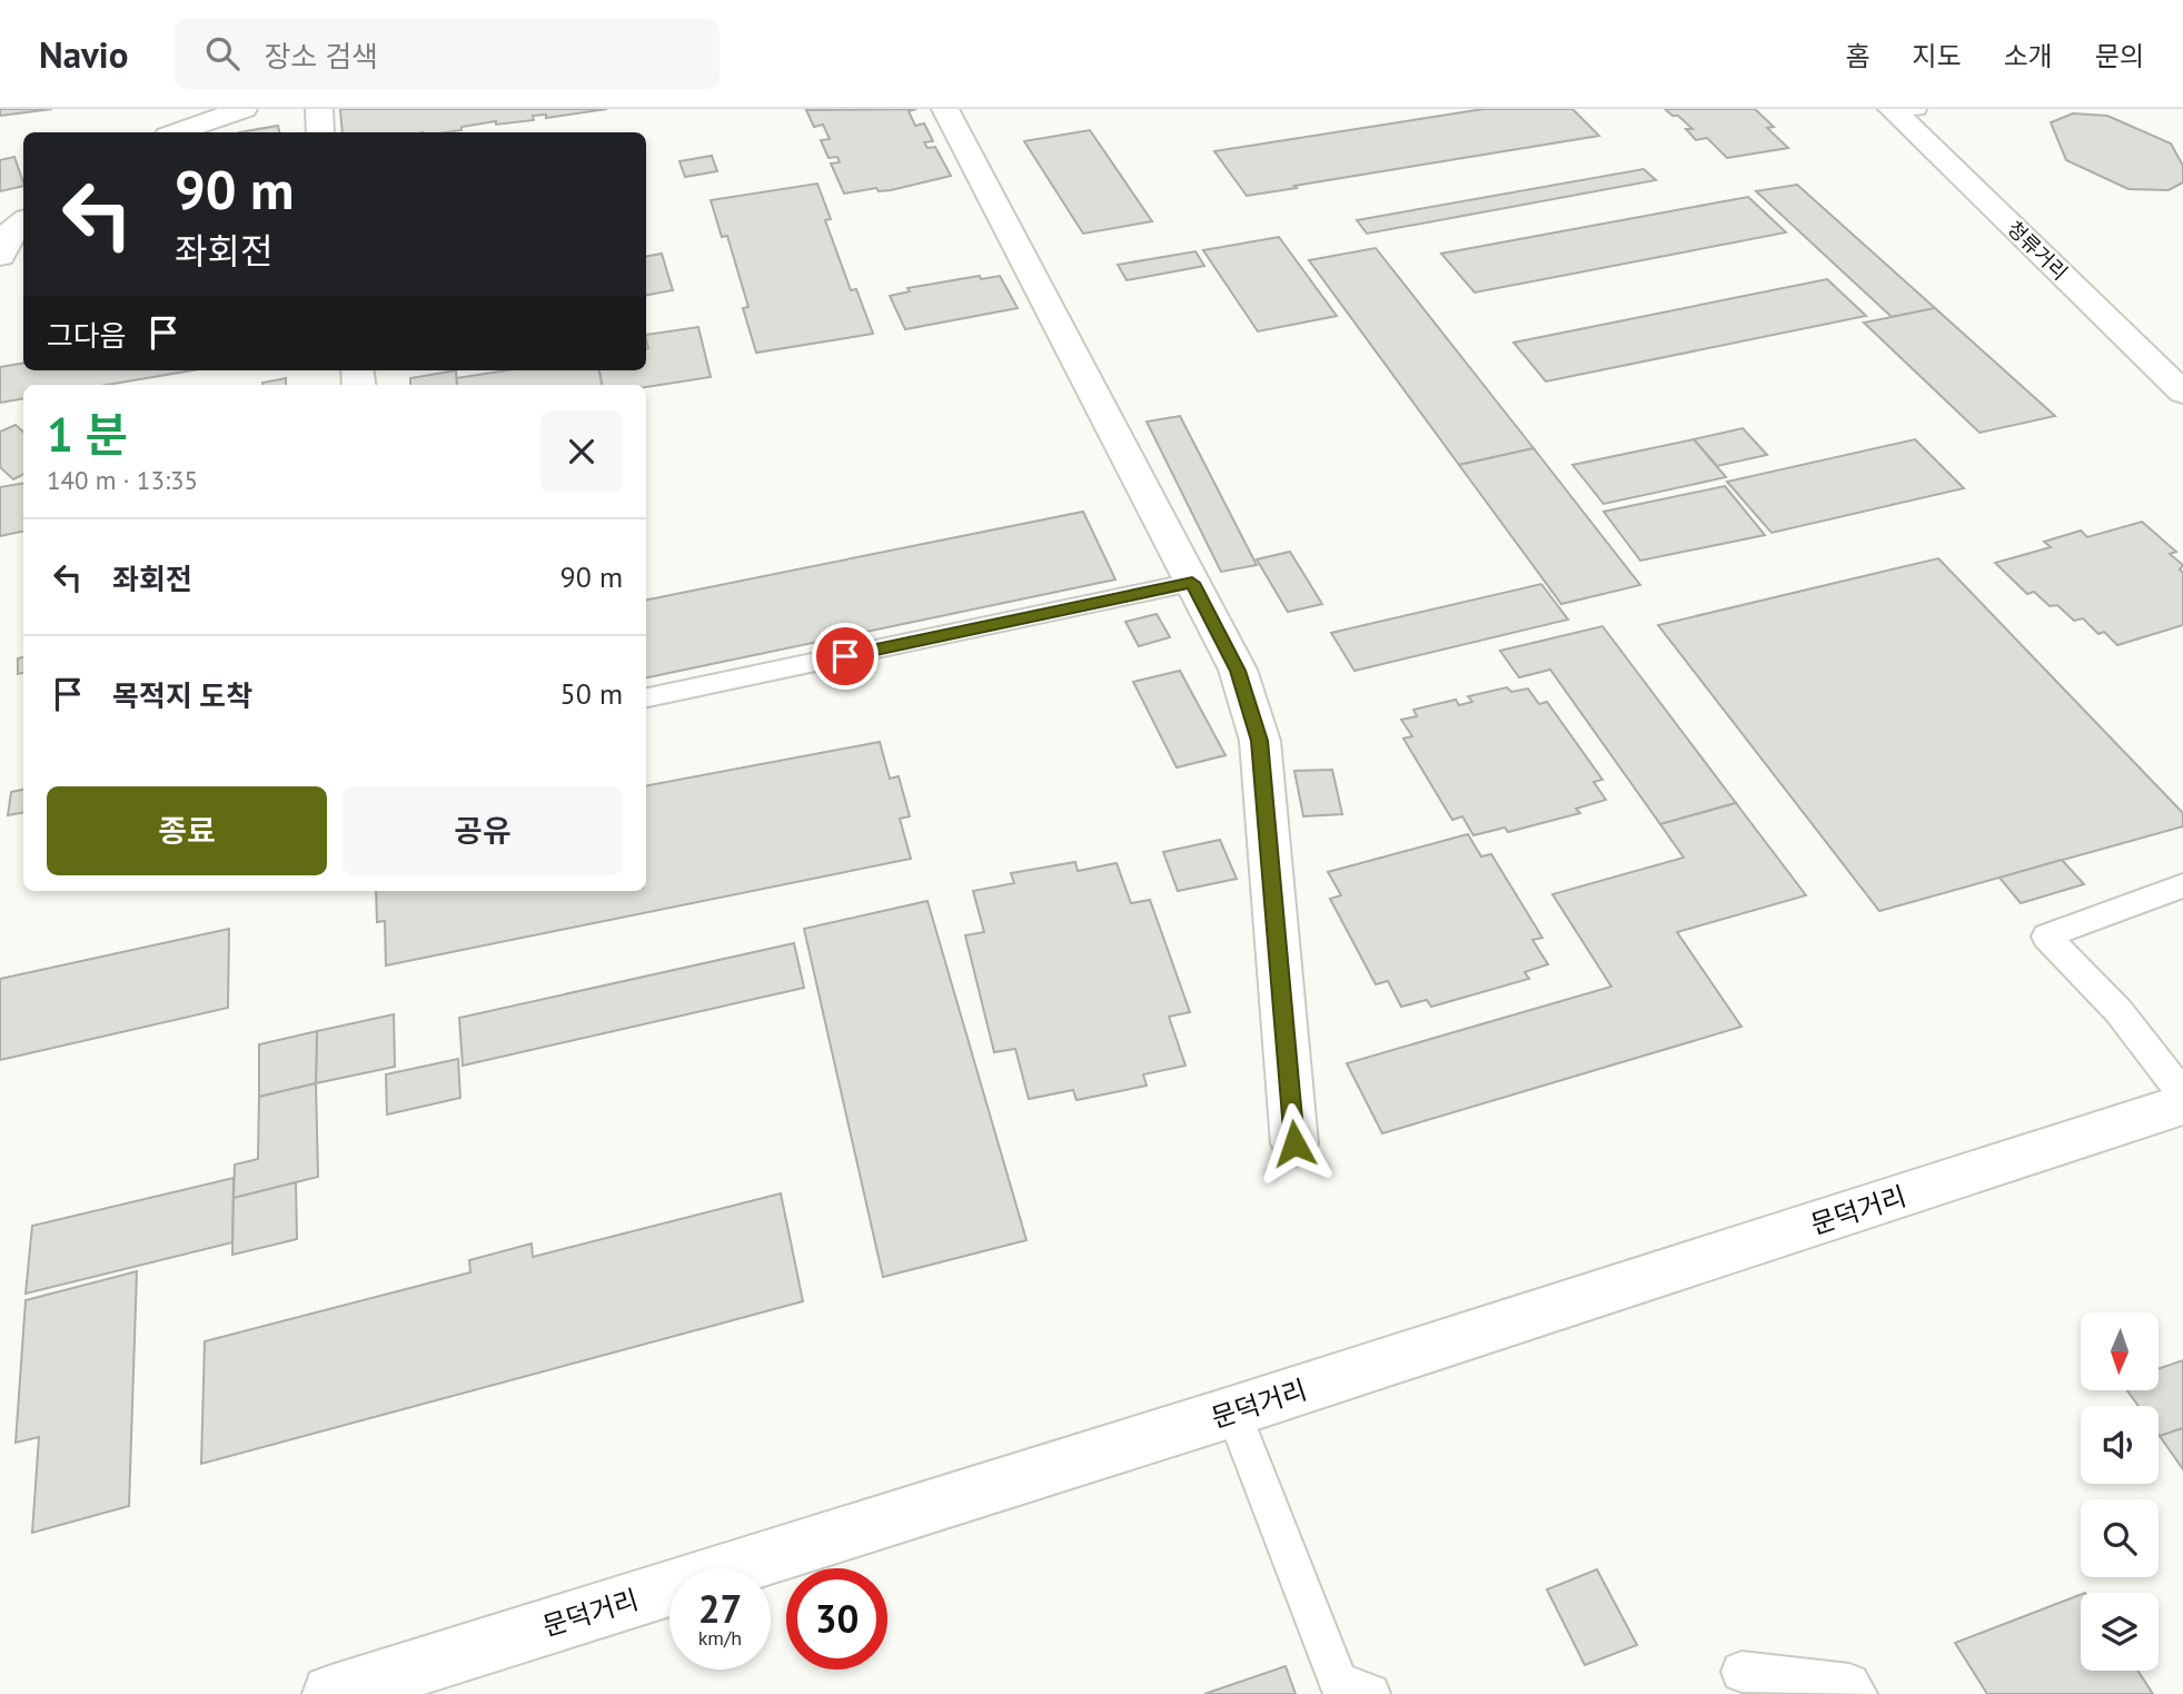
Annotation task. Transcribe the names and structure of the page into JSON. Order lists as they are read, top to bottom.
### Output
{
  "streets": {
    "main road": ["청류거리", "문덕거리"]
  },
  "north": "bottom",
  "page": {
    "header": "Navio",
    "search": "장소 검색",
    "nav": [
      "홈",
      "지도",
      "소개",
      "문의"
    ],
    "turn": ["90 m", "좌회전"],
    "then": "그다음",
    "heading": ["1 분", "140 m · 13:35"],
    "list": [
      {
        "name": "좌회전",
        "value": "90 m"
      },
      {
        "name": "목적지 도착",
        "value": "50 m"
      }
    ],
    "buttons": ["종료", "공유"],
    "speed": "27 km/h",
    "limit": "30"
  }
}
